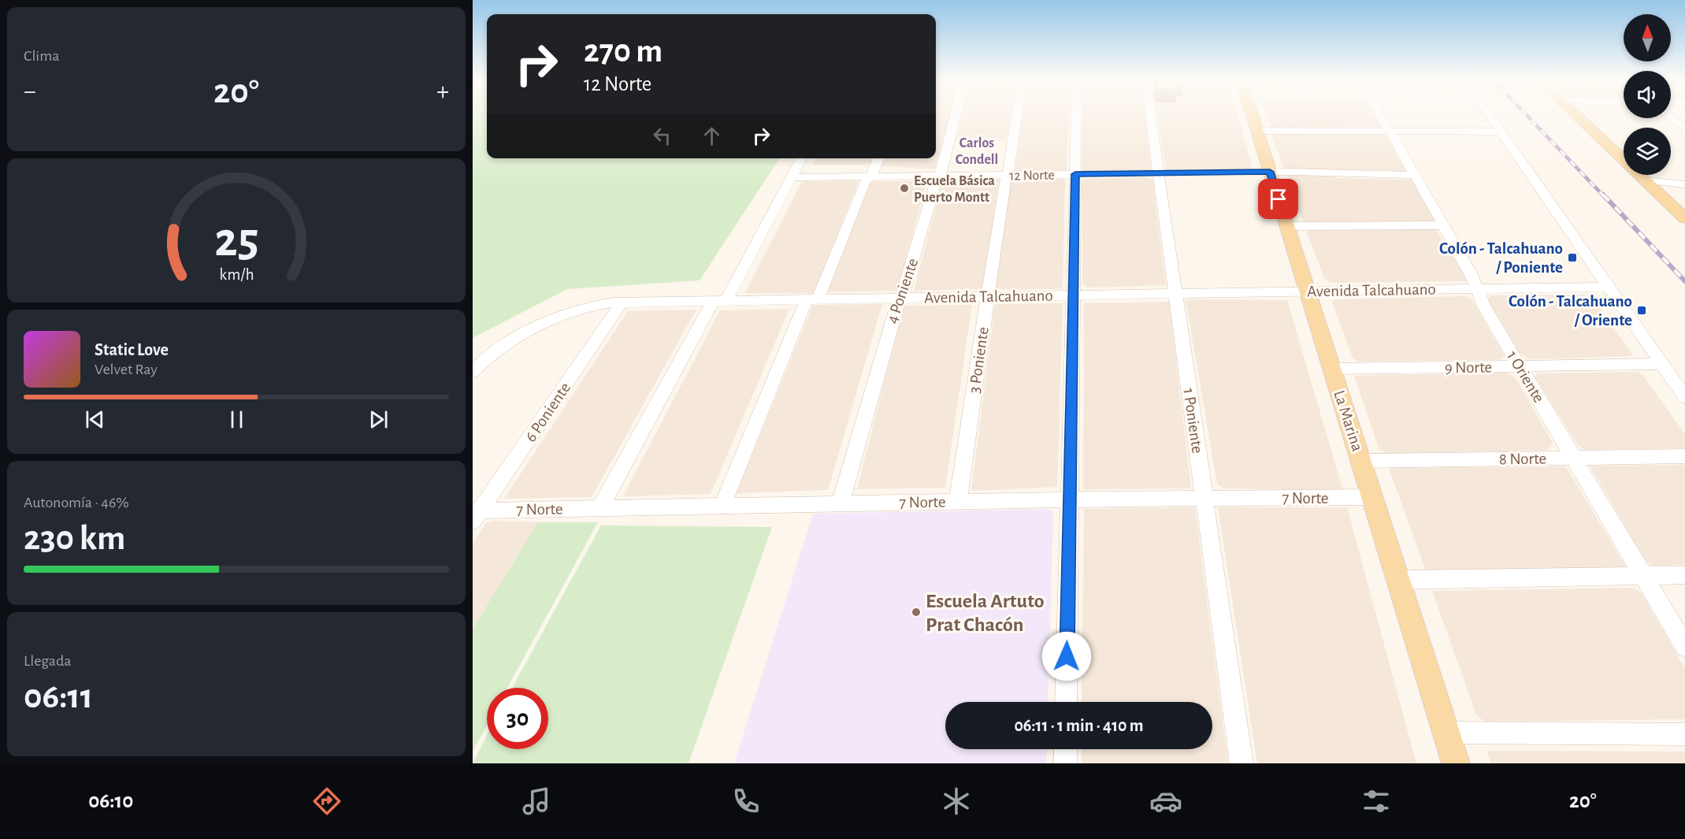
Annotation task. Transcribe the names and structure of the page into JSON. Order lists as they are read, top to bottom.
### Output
{
  "streets": {
    "main road": ["La Marina"],
    "street": [
      "12 Norte",
      "Avenida Talcahuano",
      "4 Poniente",
      "3 Poniente",
      "9 Norte",
      "1 Oriente",
      "6 Poniente",
      "1 Poniente",
      "8 Norte",
      "7 Norte"
    ]
  },
  "crossings": [
    ["12 Norte", "4 Poniente"],
    ["12 Norte", "3 Poniente"],
    ["12 Norte", "1 Oriente"],
    ["12 Norte", "1 Poniente"],
    ["12 Norte", "La Marina"],
    ["Avenida Talcahuano", "4 Poniente"],
    ["Avenida Talcahuano", "3 Poniente"],
    ["Avenida Talcahuano", "1 Oriente"],
    ["Avenida Talcahuano", "6 Poniente"],
    ["Avenida Talcahuano", "1 Poniente"],
    ["Avenida Talcahuano", "La Marina"],
    ["4 Poniente", "7 Norte"],
    ["3 Poniente", "7 Norte"],
    ["9 Norte", "1 Oriente"],
    ["9 Norte", "La Marina"],
    ["1 Oriente", "8 Norte"],
    ["6 Poniente", "7 Norte"],
    ["1 Poniente", "7 Norte"],
    ["La Marina", "8 Norte"],
    ["La Marina", "7 Norte"]
  ],
  "districts": ["Carlos Condell"],
  "places": {
    "other": ["Escuela Básica Puerto Montt", "Escuela Artuto Prat Chacón"],
    "transit": ["Colón - Talcahuano / Poniente", "Colón - Talcahuano / Oriente"]
  },
  "north": "top",
  "page": {
    "tile": [
      "Clima",
      ["Autonomía · 46%", "230 km"],
      ["Llegada", "06:11"]
    ],
    "turn": ["270 m", "12 Norte"],
    "heat": ["−", "20°", "+"],
    "song": ["Static Love", "Velvet Ray"],
    "limit": "30",
    "trip": "06:11 · 1 min · 410 m",
    "tabs": ["06:10", "20°"],
    "gauge": ["25", "km/h"]
  }
}
